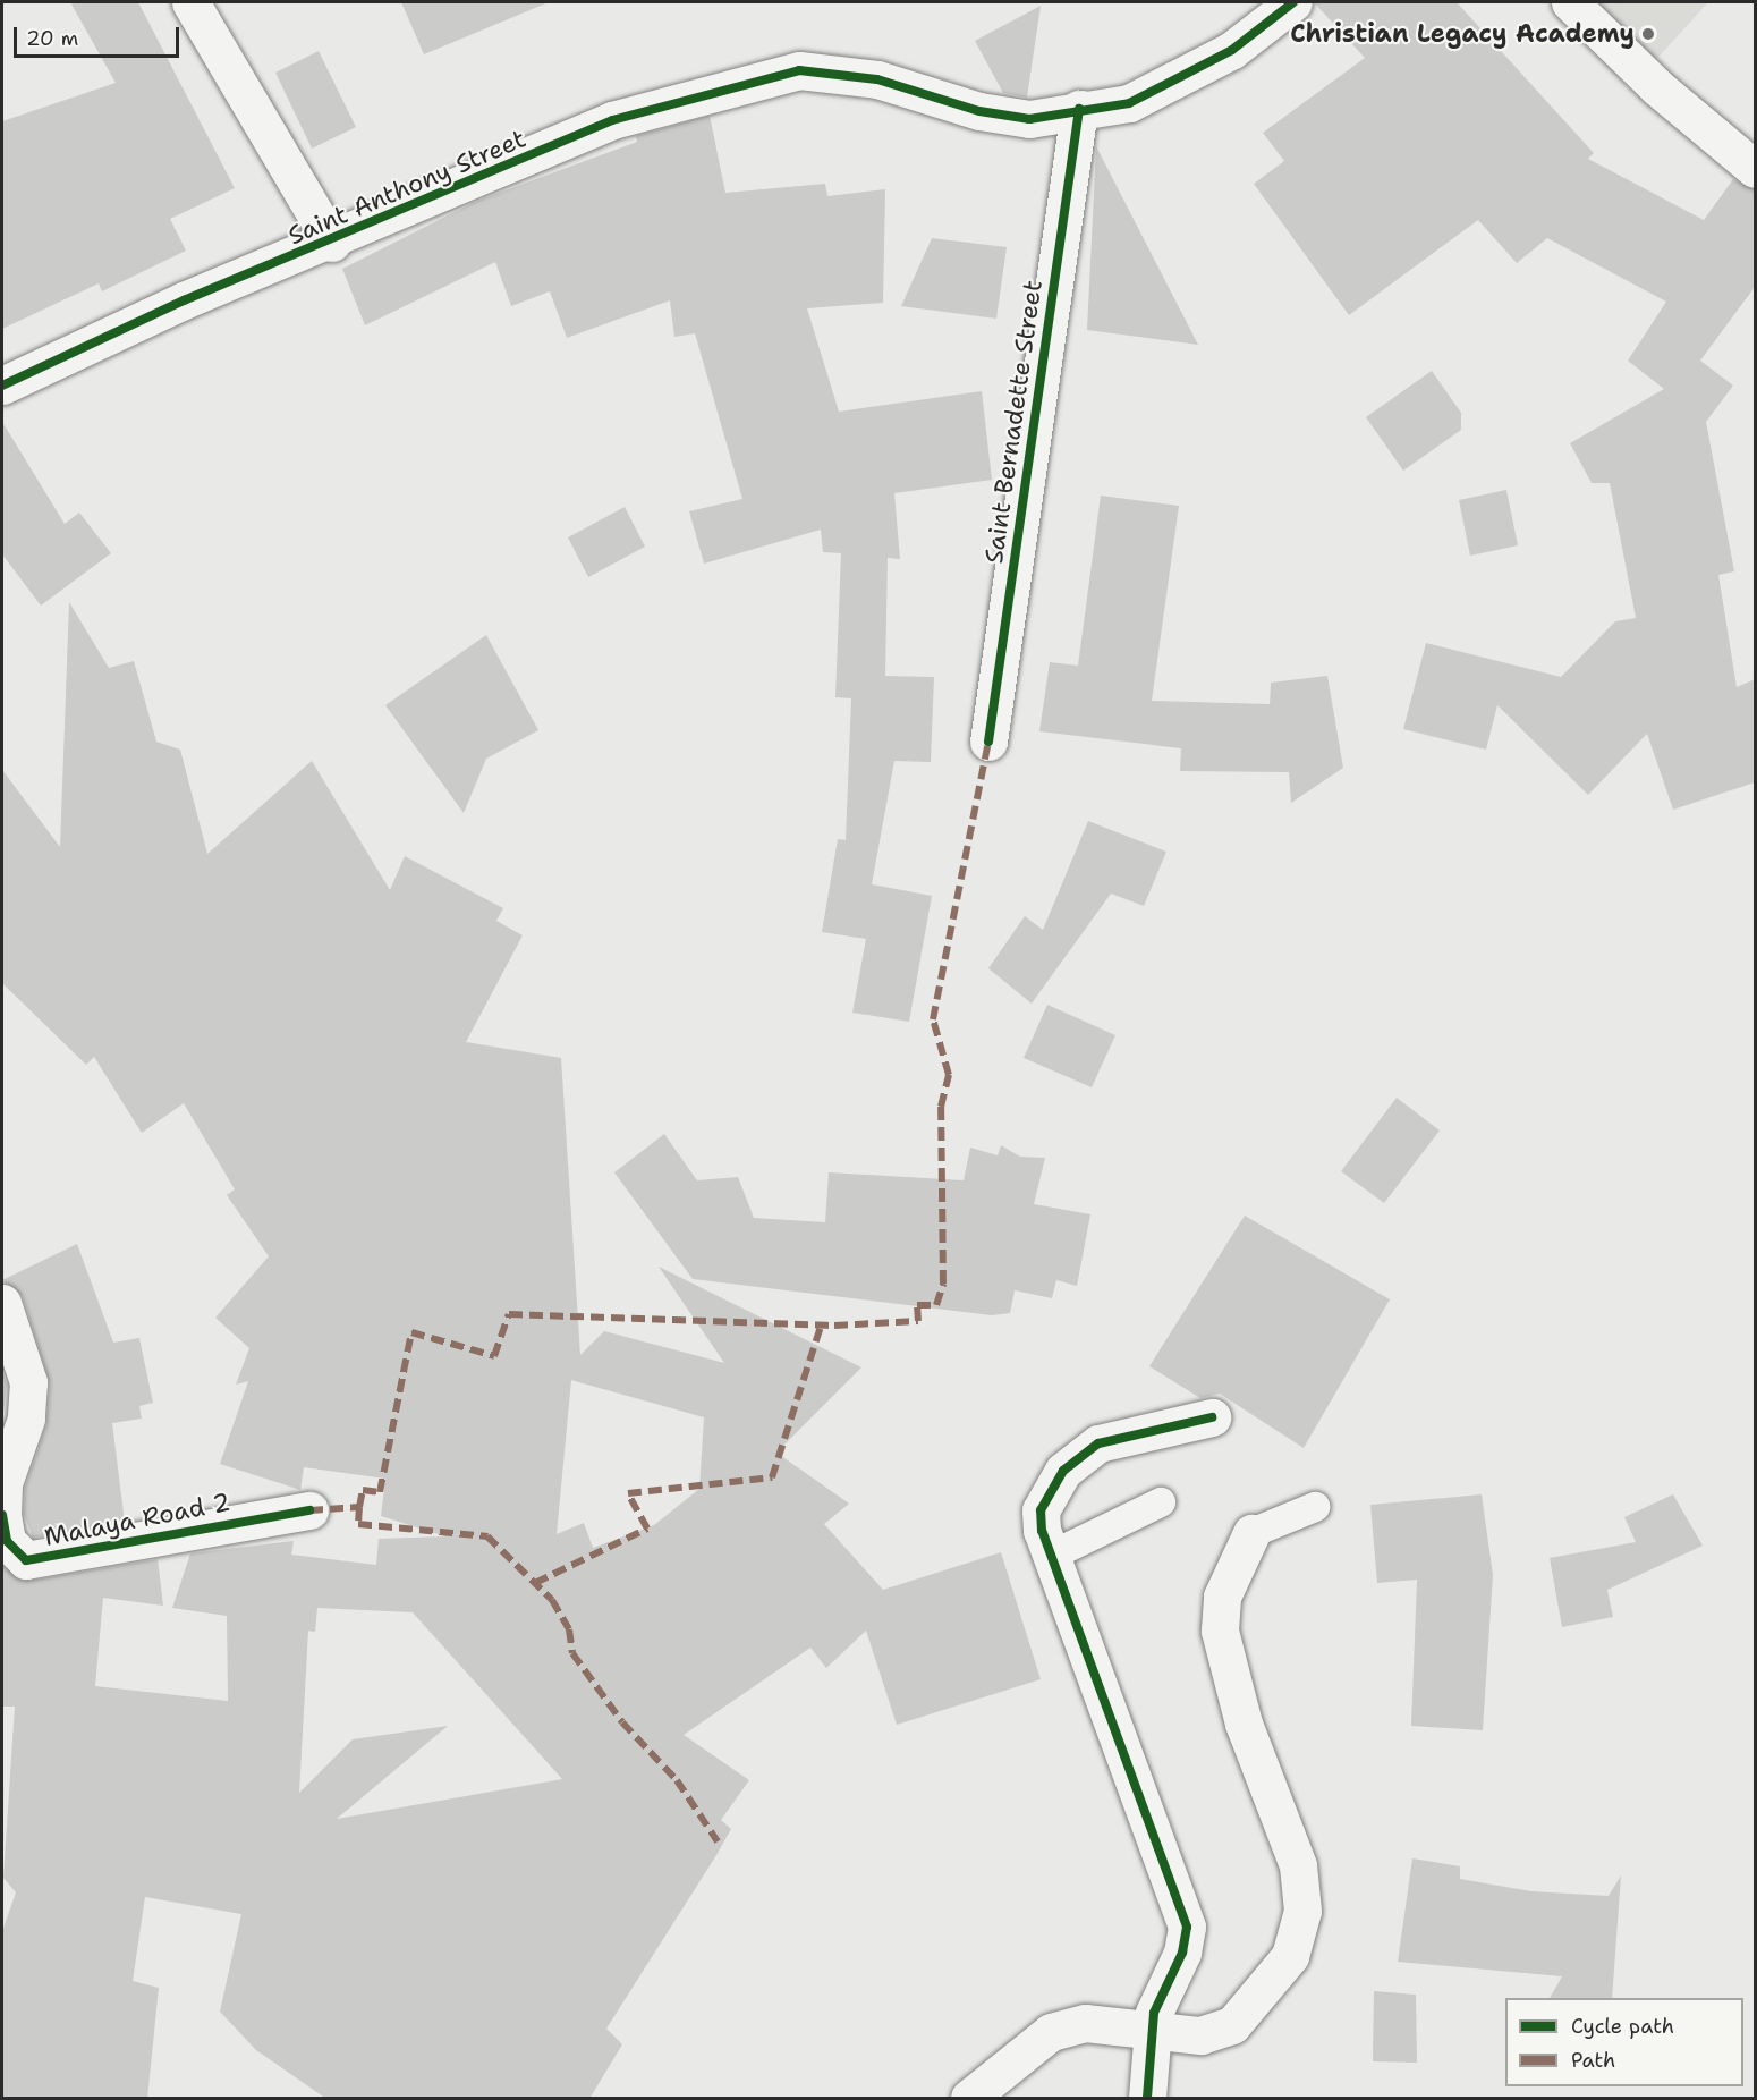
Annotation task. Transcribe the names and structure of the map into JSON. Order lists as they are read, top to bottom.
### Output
{
  "streets": {
    "street": ["Saint Anthony Street", "Saint Bernadette Street", "Malaya Road 2"]
  },
  "crossings": [
    ["Saint Anthony Street", "Saint Bernadette Street"]
  ],
  "places": ["Christian Legacy Academy"],
  "legend": ["Cycle path", "Path"],
  "scale_bar": "20 m"
}
